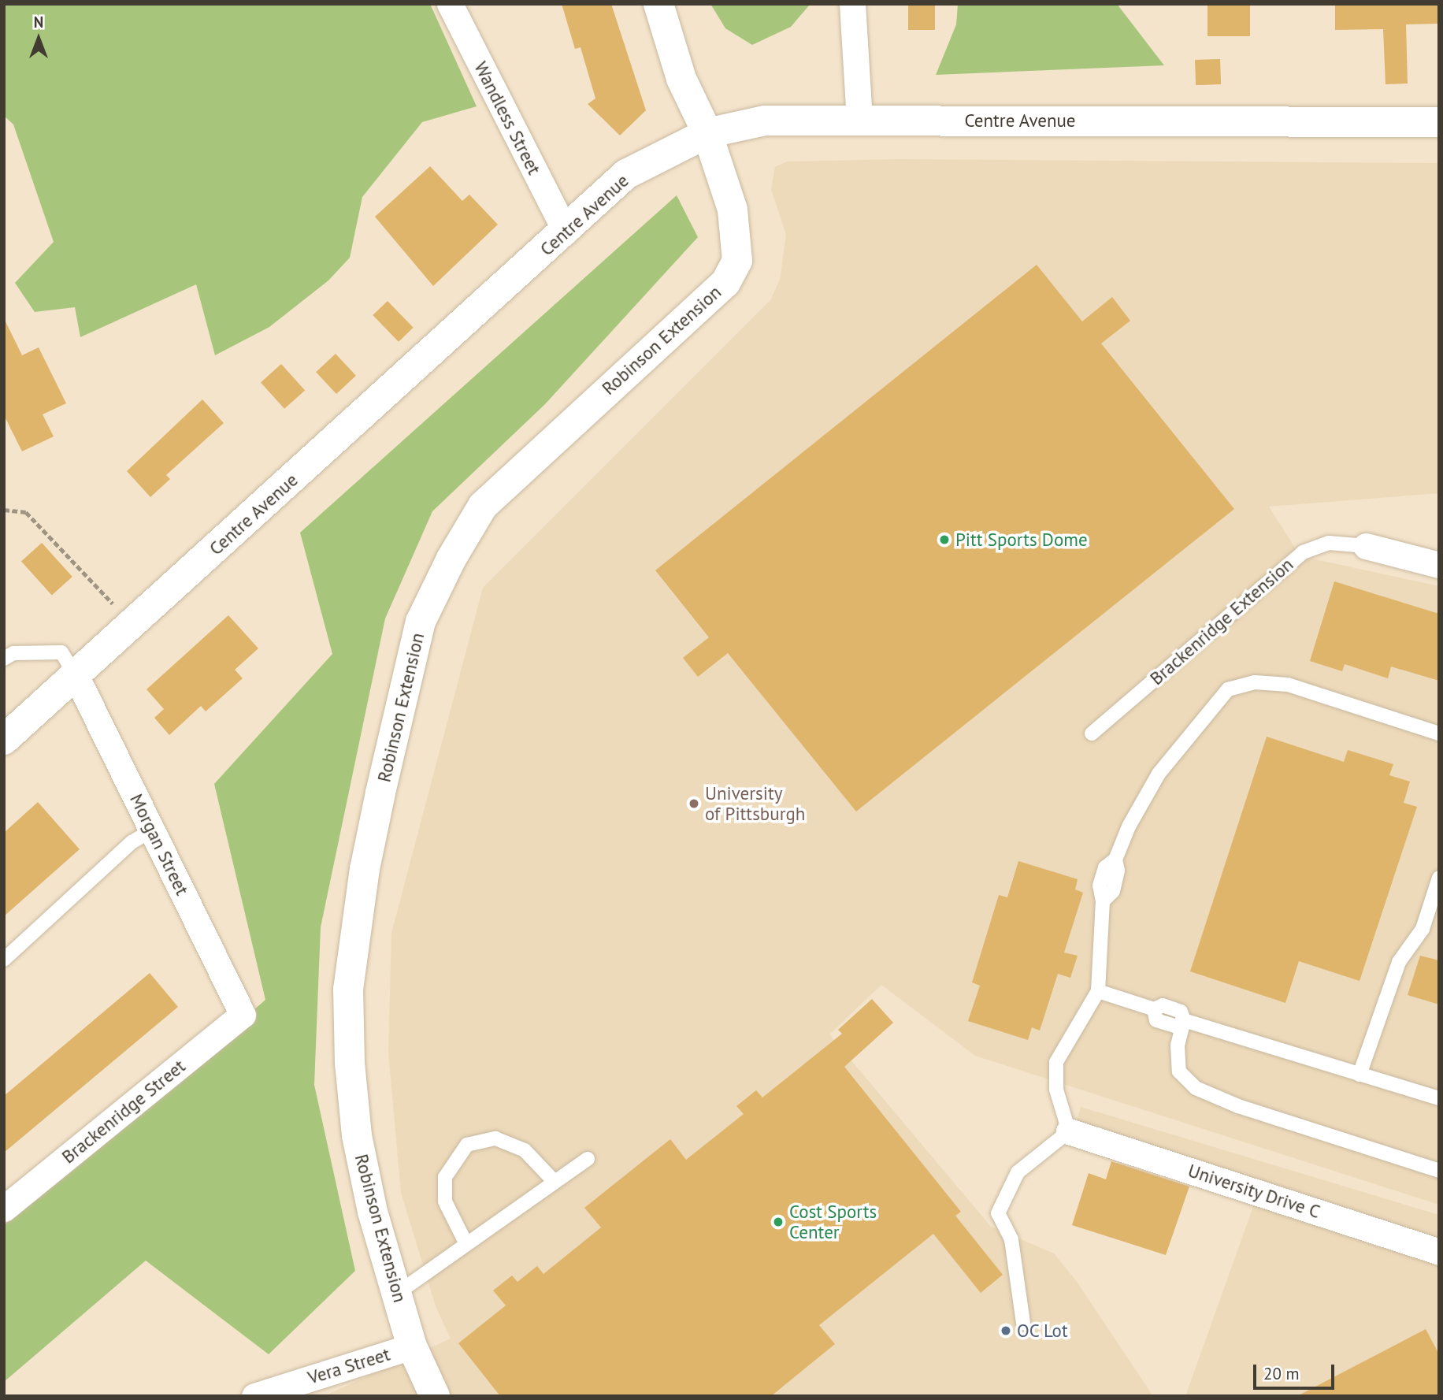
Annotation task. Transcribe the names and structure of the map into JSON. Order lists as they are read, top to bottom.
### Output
{
  "streets": {
    "main road": ["Centre Avenue", "Robinson Extension"],
    "street": [
      "Wandless Street",
      "Morgan Street",
      "Brackenridge Street",
      "University Drive C",
      "Vera Street"
    ],
    "lane": ["Brackenridge Extension"]
  },
  "crossings": [
    ["Wandless Street", "Centre Avenue"],
    ["Centre Avenue", "Robinson Extension"],
    ["Centre Avenue", "Morgan Street"],
    ["Robinson Extension", "Vera Street"],
    ["Morgan Street", "Brackenridge Street"]
  ],
  "places": [
    "Pitt Sports Dome",
    "University of Pittsburgh",
    "Cost Sports Center",
    "OC Lot"
  ],
  "scale_bar": "20 m",
  "north": "top"
}
